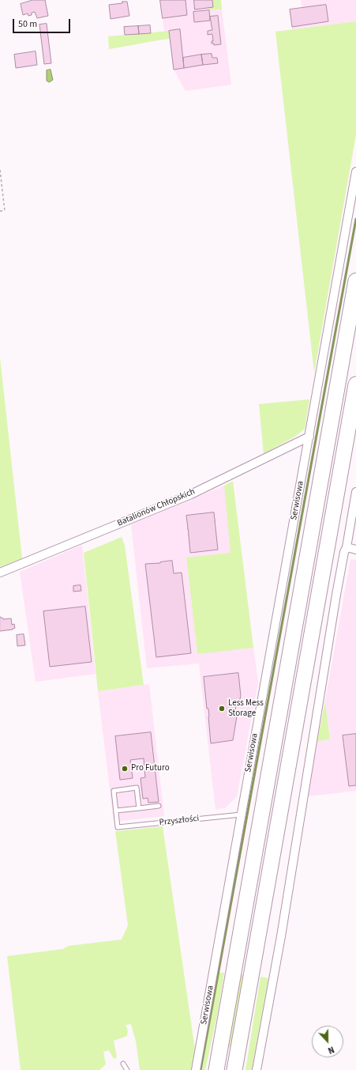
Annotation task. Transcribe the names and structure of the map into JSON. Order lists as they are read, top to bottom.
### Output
{
  "streets": {
    "street": ["Serwisowa", "Batalionów Chłopskich"],
    "lane": ["Przyszłości"]
  },
  "crossings": [
    ["Serwisowa", "Batalionów Chłopskich"],
    ["Serwisowa", "Przyszłości"]
  ],
  "places": ["Less Mess Storage", "Pro Futuro"],
  "scale_bar": "50 m",
  "north": "bottom"
}
